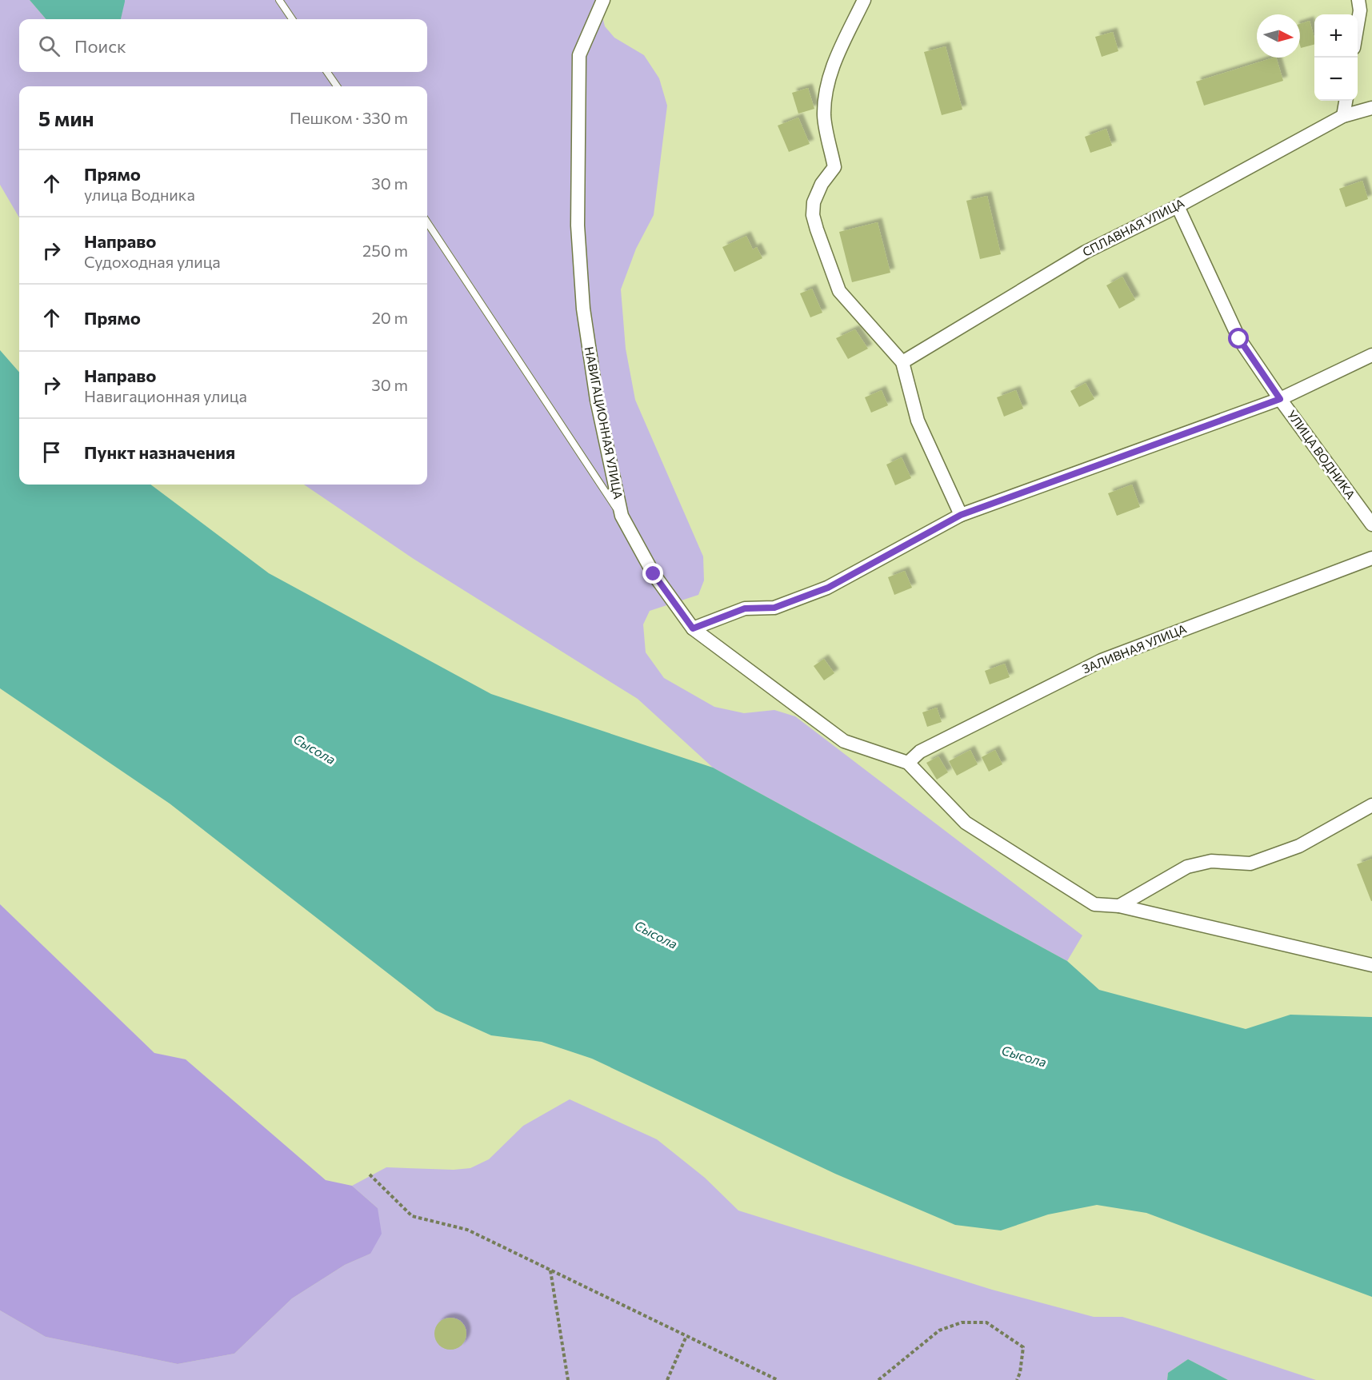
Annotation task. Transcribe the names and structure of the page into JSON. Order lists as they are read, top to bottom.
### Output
{
  "streets": {
    "street": [
      "СПЛАВНАЯ УЛИЦА",
      "НАВИГАЦИОННАЯ УЛИЦА",
      "УЛИЦА ВОДНИКА",
      "ЗАЛИВНАЯ УЛИЦА"
    ]
  },
  "crossings": [
    ["СПЛАВНАЯ УЛИЦА", "УЛИЦА ВОДНИКА"],
    ["НАВИГАЦИОННАЯ УЛИЦА", "ЗАЛИВНАЯ УЛИЦА"]
  ],
  "water": ["Сысола"],
  "north": "right",
  "page": {
    "map_buttons": ["+", "−"],
    "search": "Поиск",
    "heading": ["5 мин", "Пешком · 330 m"],
    "list": [
      ["Прямо", "улица Водника", "30 m"],
      ["Направо", "Судоходная улица", "250 m"],
      ["Прямо", "20 m"],
      ["Направо", "Навигационная улица", "30 m"],
      "Пункт назначения"
    ]
  }
}
